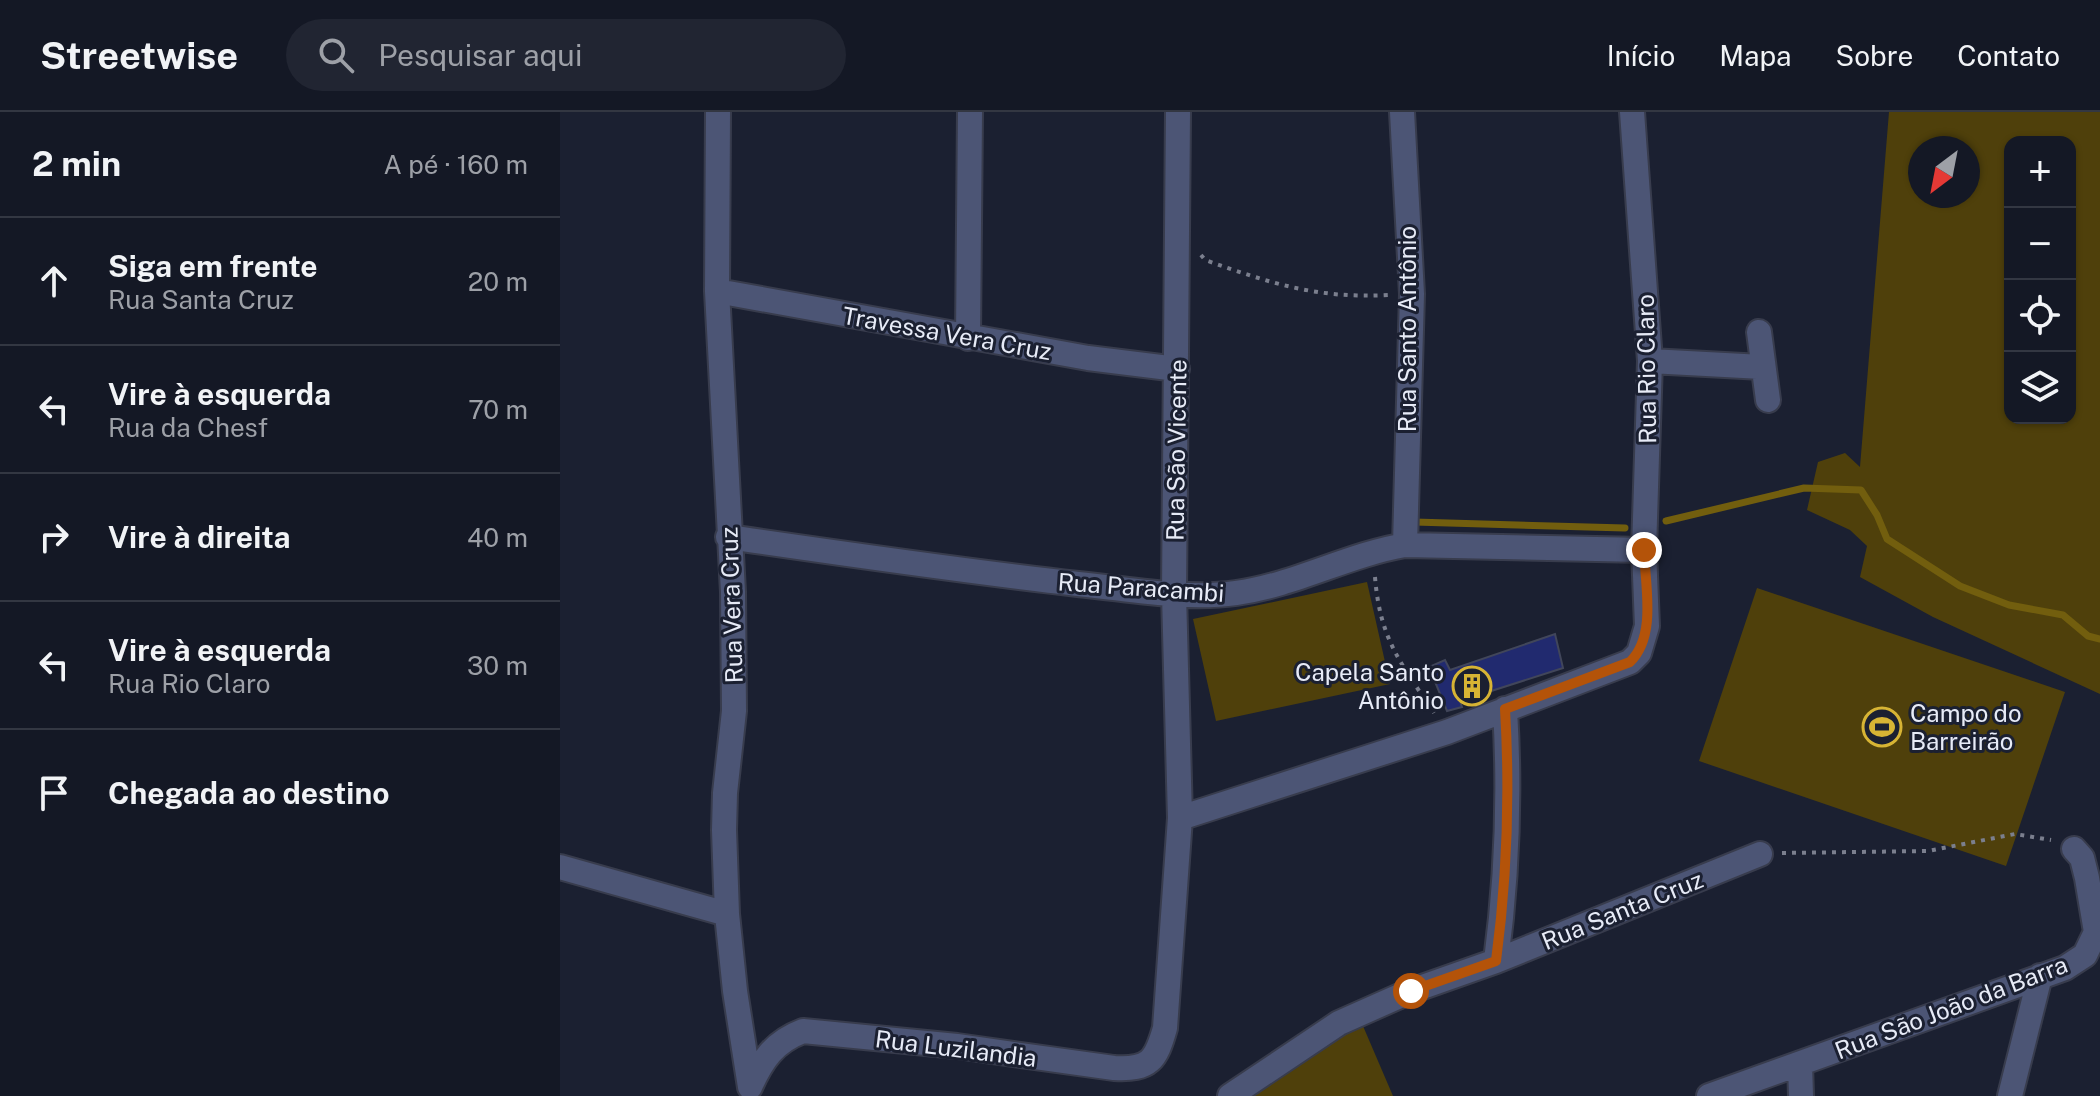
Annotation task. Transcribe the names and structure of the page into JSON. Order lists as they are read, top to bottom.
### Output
{
  "streets": {
    "street": [
      "Rua Santo Antônio",
      "Travessa Vera Cruz",
      "Rua Rio Claro",
      "Rua São Vicente",
      "Rua Paracambi",
      "Rua Vera Cruz",
      "Rua Santa Cruz",
      "Rua São João da Barra",
      "Rua Luzilandia"
    ]
  },
  "crossings": [
    ["Rua Santo Antônio", "Rua Paracambi"],
    ["Travessa Vera Cruz", "Rua São Vicente"],
    ["Travessa Vera Cruz", "Rua Vera Cruz"],
    ["Rua Rio Claro", "Rua Paracambi"],
    ["Rua São Vicente", "Rua Paracambi"],
    ["Rua São Vicente", "Rua Luzilandia"],
    ["Rua Paracambi", "Rua Vera Cruz"],
    ["Rua Vera Cruz", "Rua Luzilandia"]
  ],
  "places": {
    "building": ["Capela Santo Antônio"],
    "sports": ["Campo do Barreirão"]
  },
  "north": "bottom left",
  "page": {
    "header": "Streetwise",
    "search": "Pesquisar aqui",
    "nav": [
      "Início",
      "Mapa",
      "Sobre",
      "Contato"
    ],
    "heading": ["2 min", "A pé · 160 m"],
    "map_buttons": ["+", "−"],
    "list": [
      ["Siga em frente", "Rua Santa Cruz", "20 m"],
      ["Vire à esquerda", "Rua da Chesf", "70 m"],
      ["Vire à direita", "40 m"],
      ["Vire à esquerda", "Rua Rio Claro", "30 m"],
      "Chegada ao destino"
    ]
  }
}
